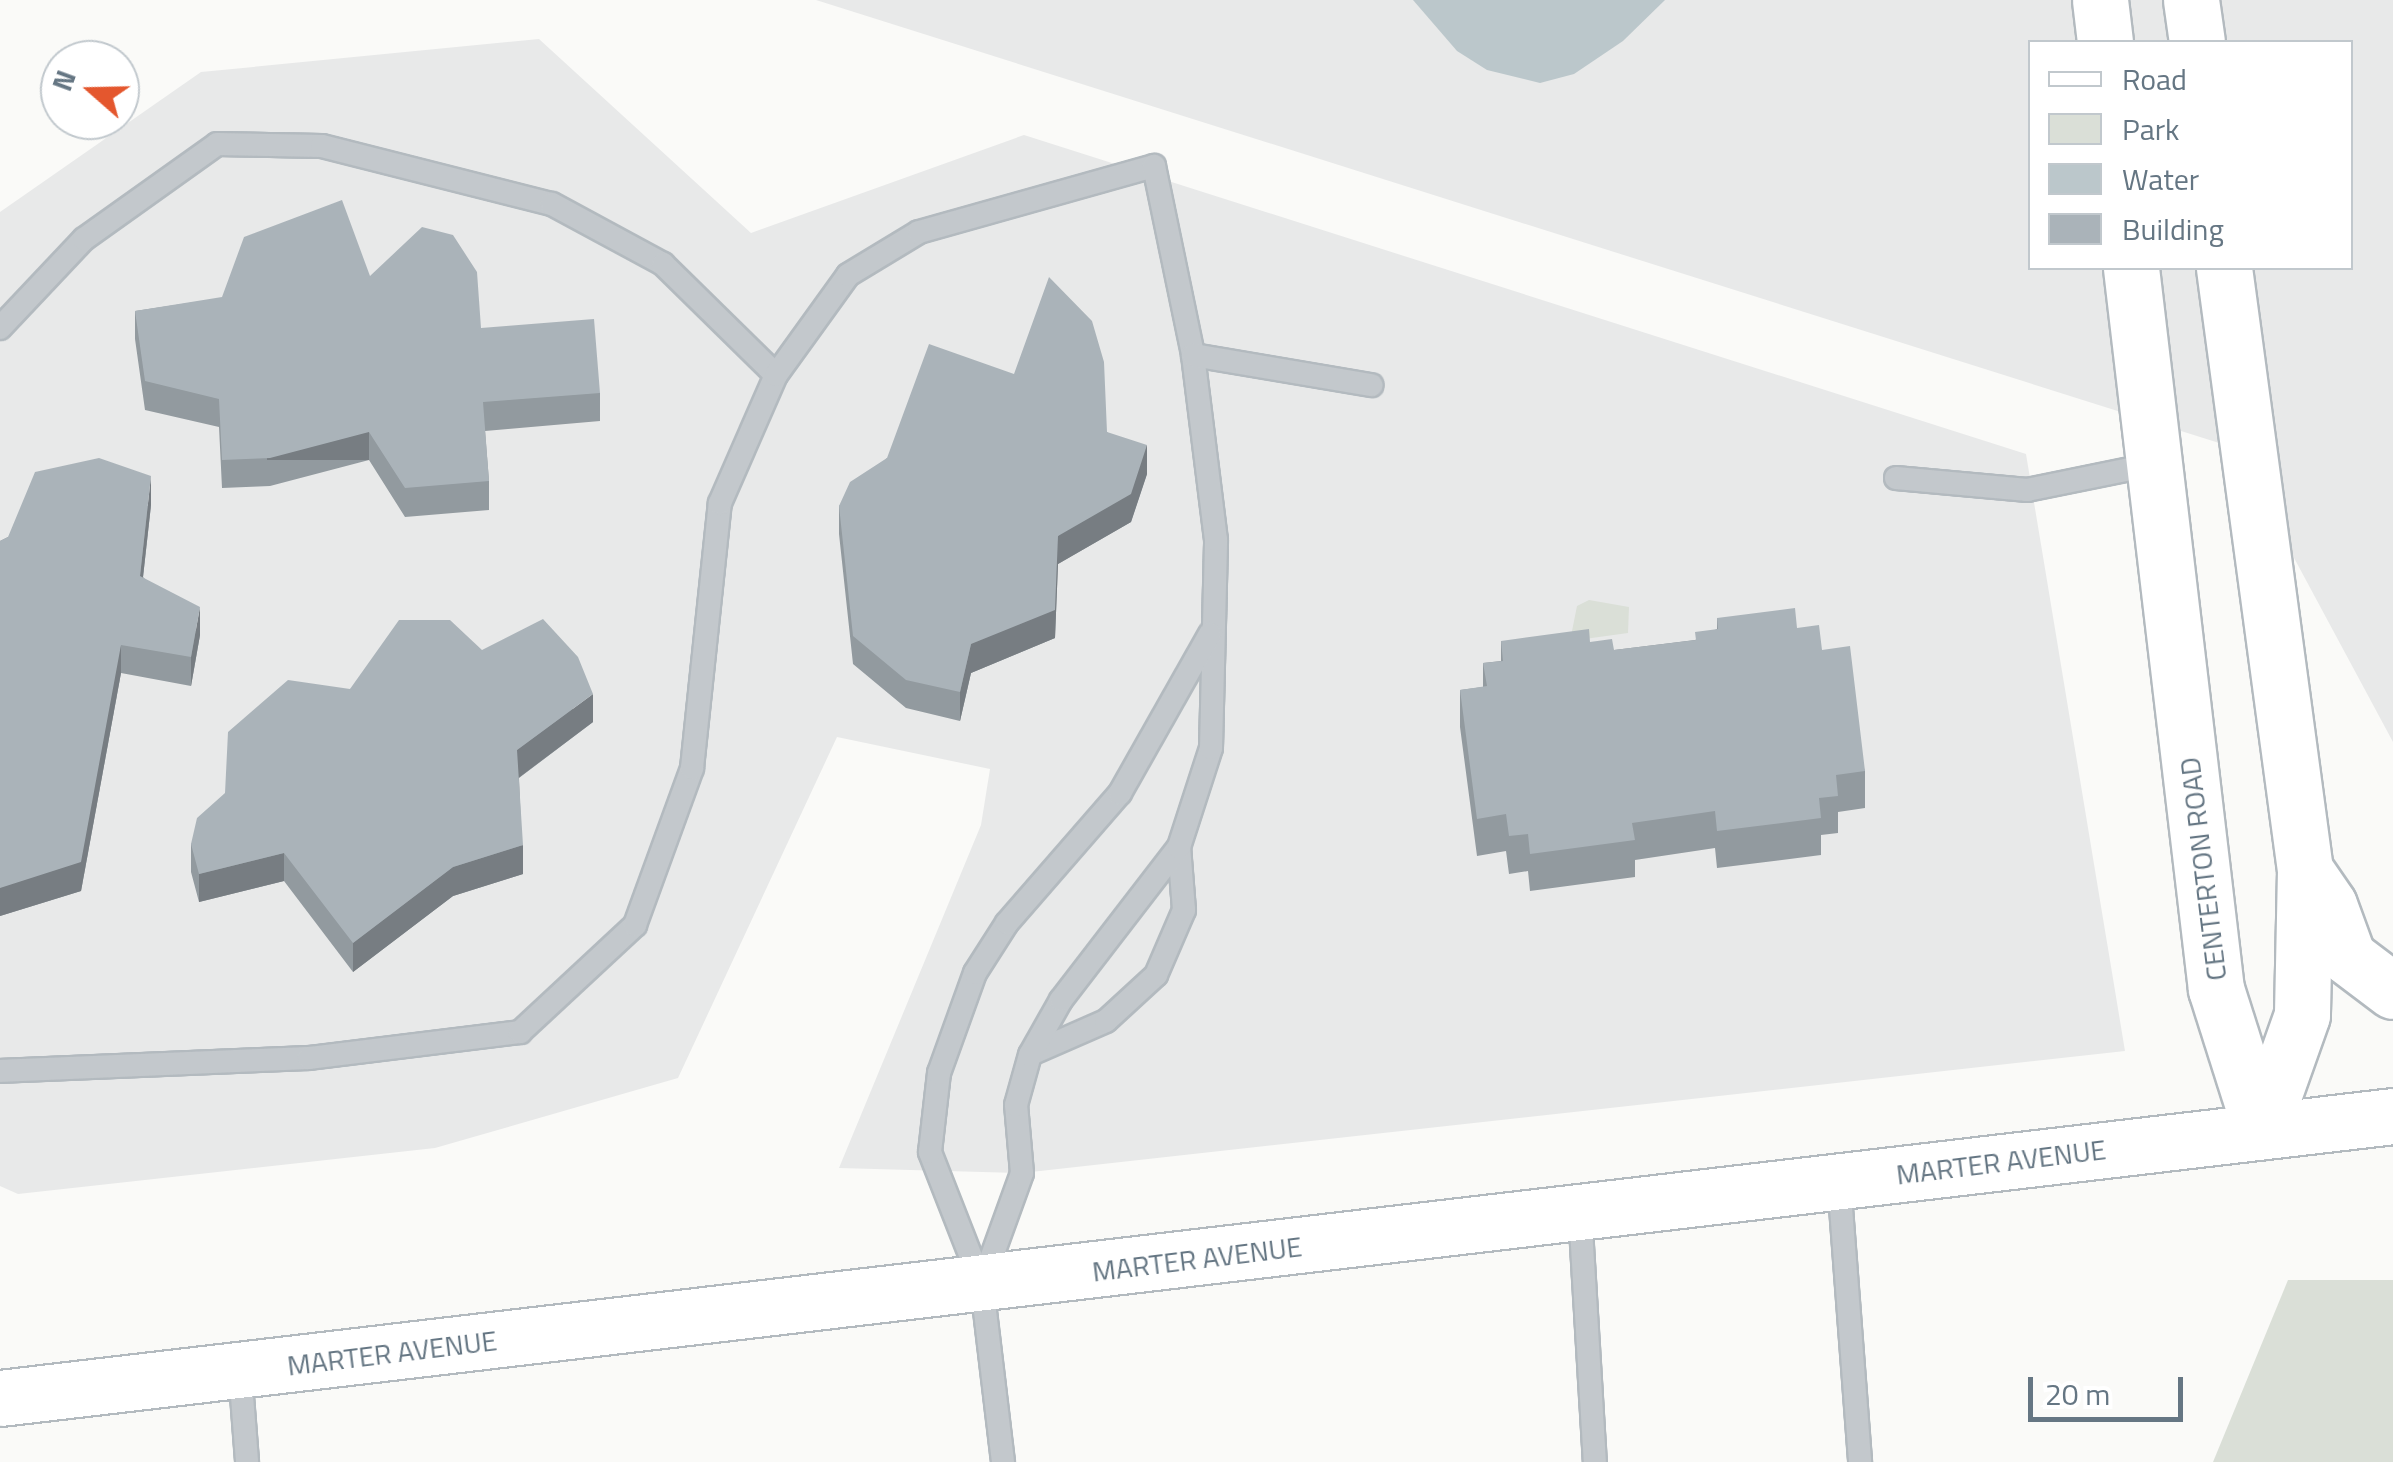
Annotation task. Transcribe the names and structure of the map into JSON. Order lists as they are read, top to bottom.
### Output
{
  "streets": {
    "main road": ["CENTERTON ROAD", "MARTER AVENUE"]
  },
  "crossings": [
    ["CENTERTON ROAD", "MARTER AVENUE"]
  ],
  "legend": [
    "Road",
    "Park",
    "Water",
    "Building"
  ],
  "scale_bar": "20 m",
  "north": "left"
}
